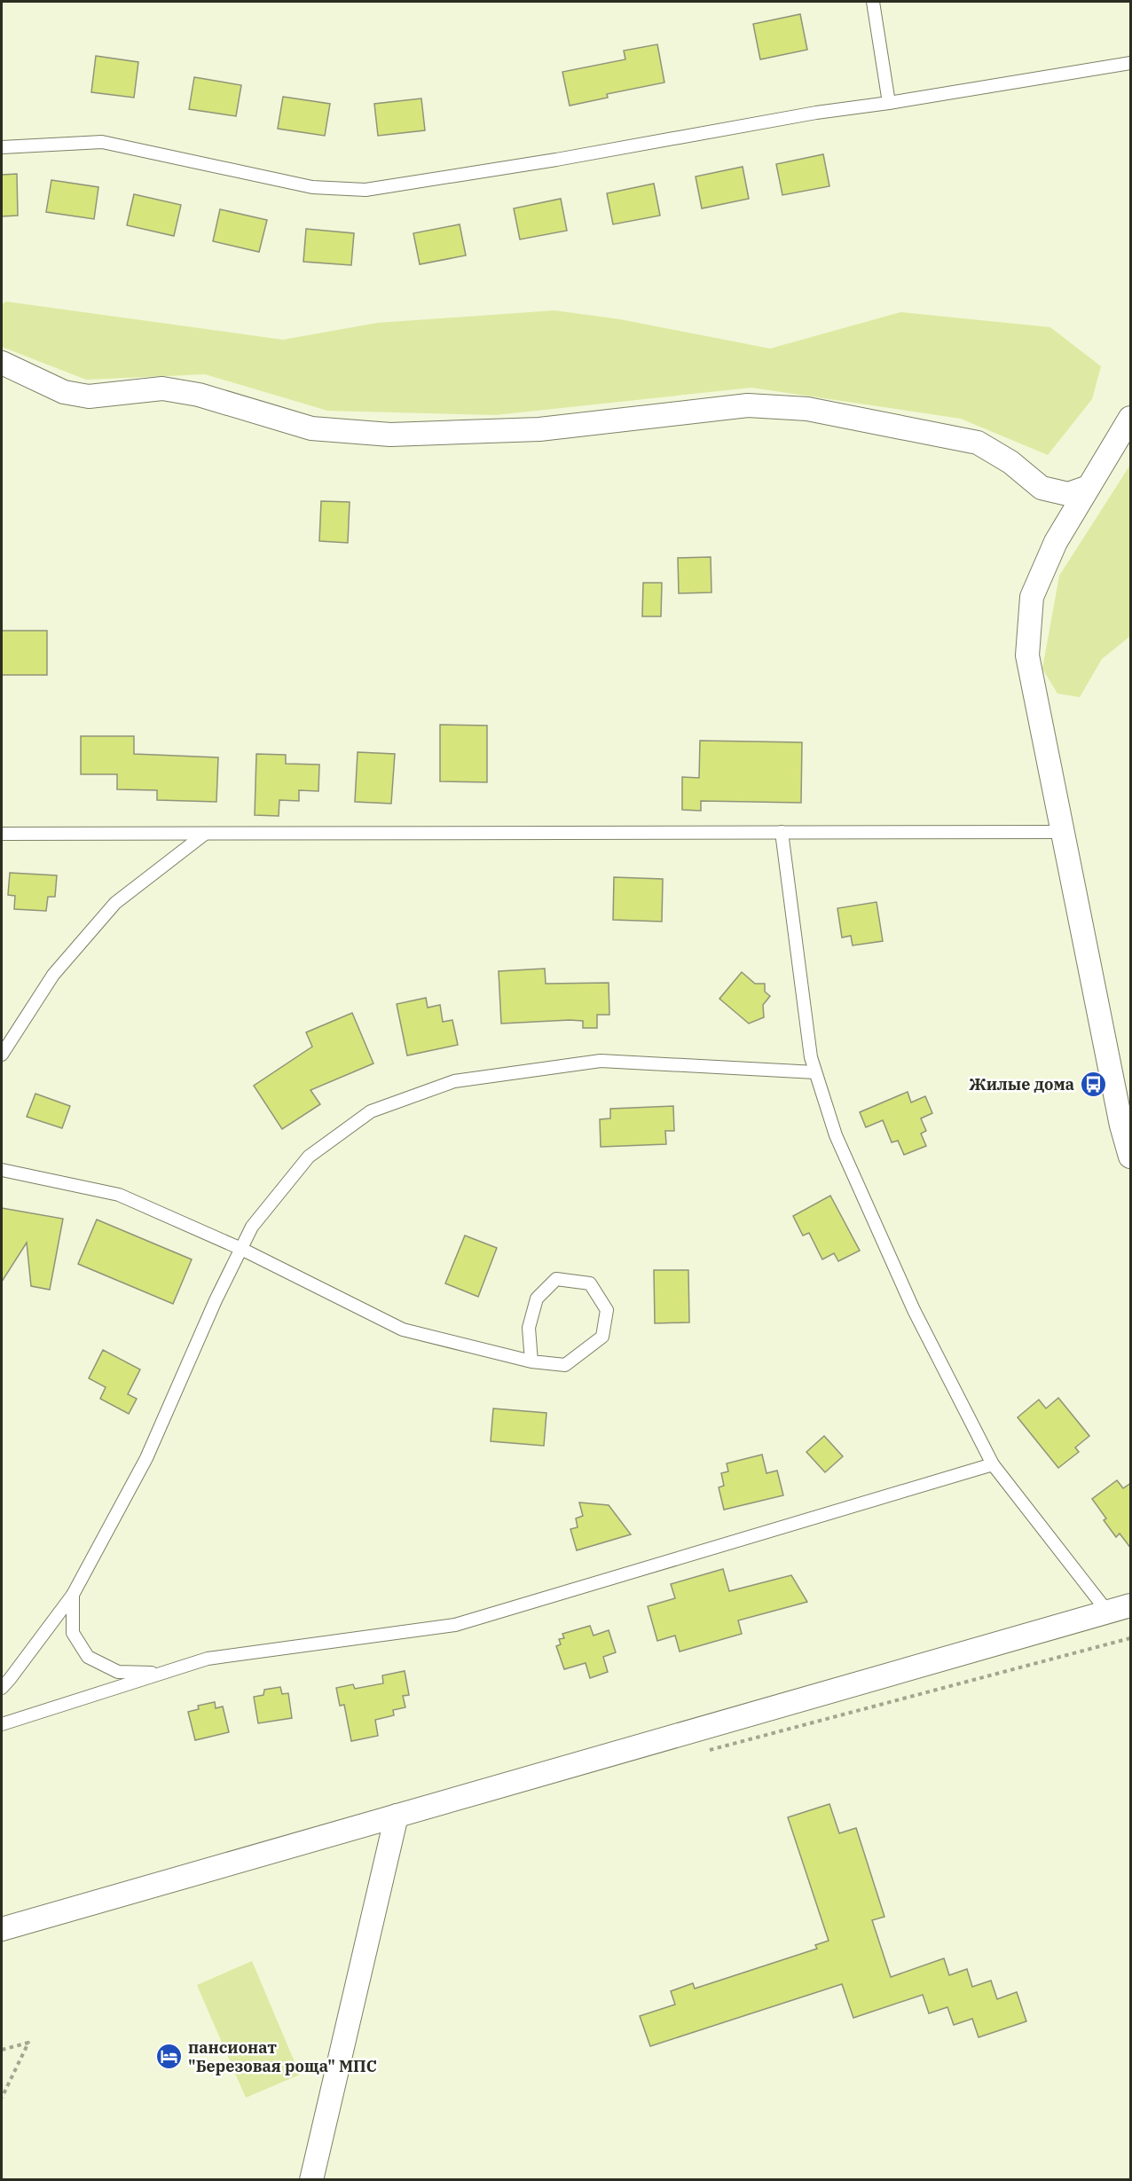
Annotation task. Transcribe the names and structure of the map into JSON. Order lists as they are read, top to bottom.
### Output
{
  "places": {
    "bus stop": ["Жилые дома"],
    "hotel": ["пансионат \"Березовая роща\" МПС"]
  }
}
